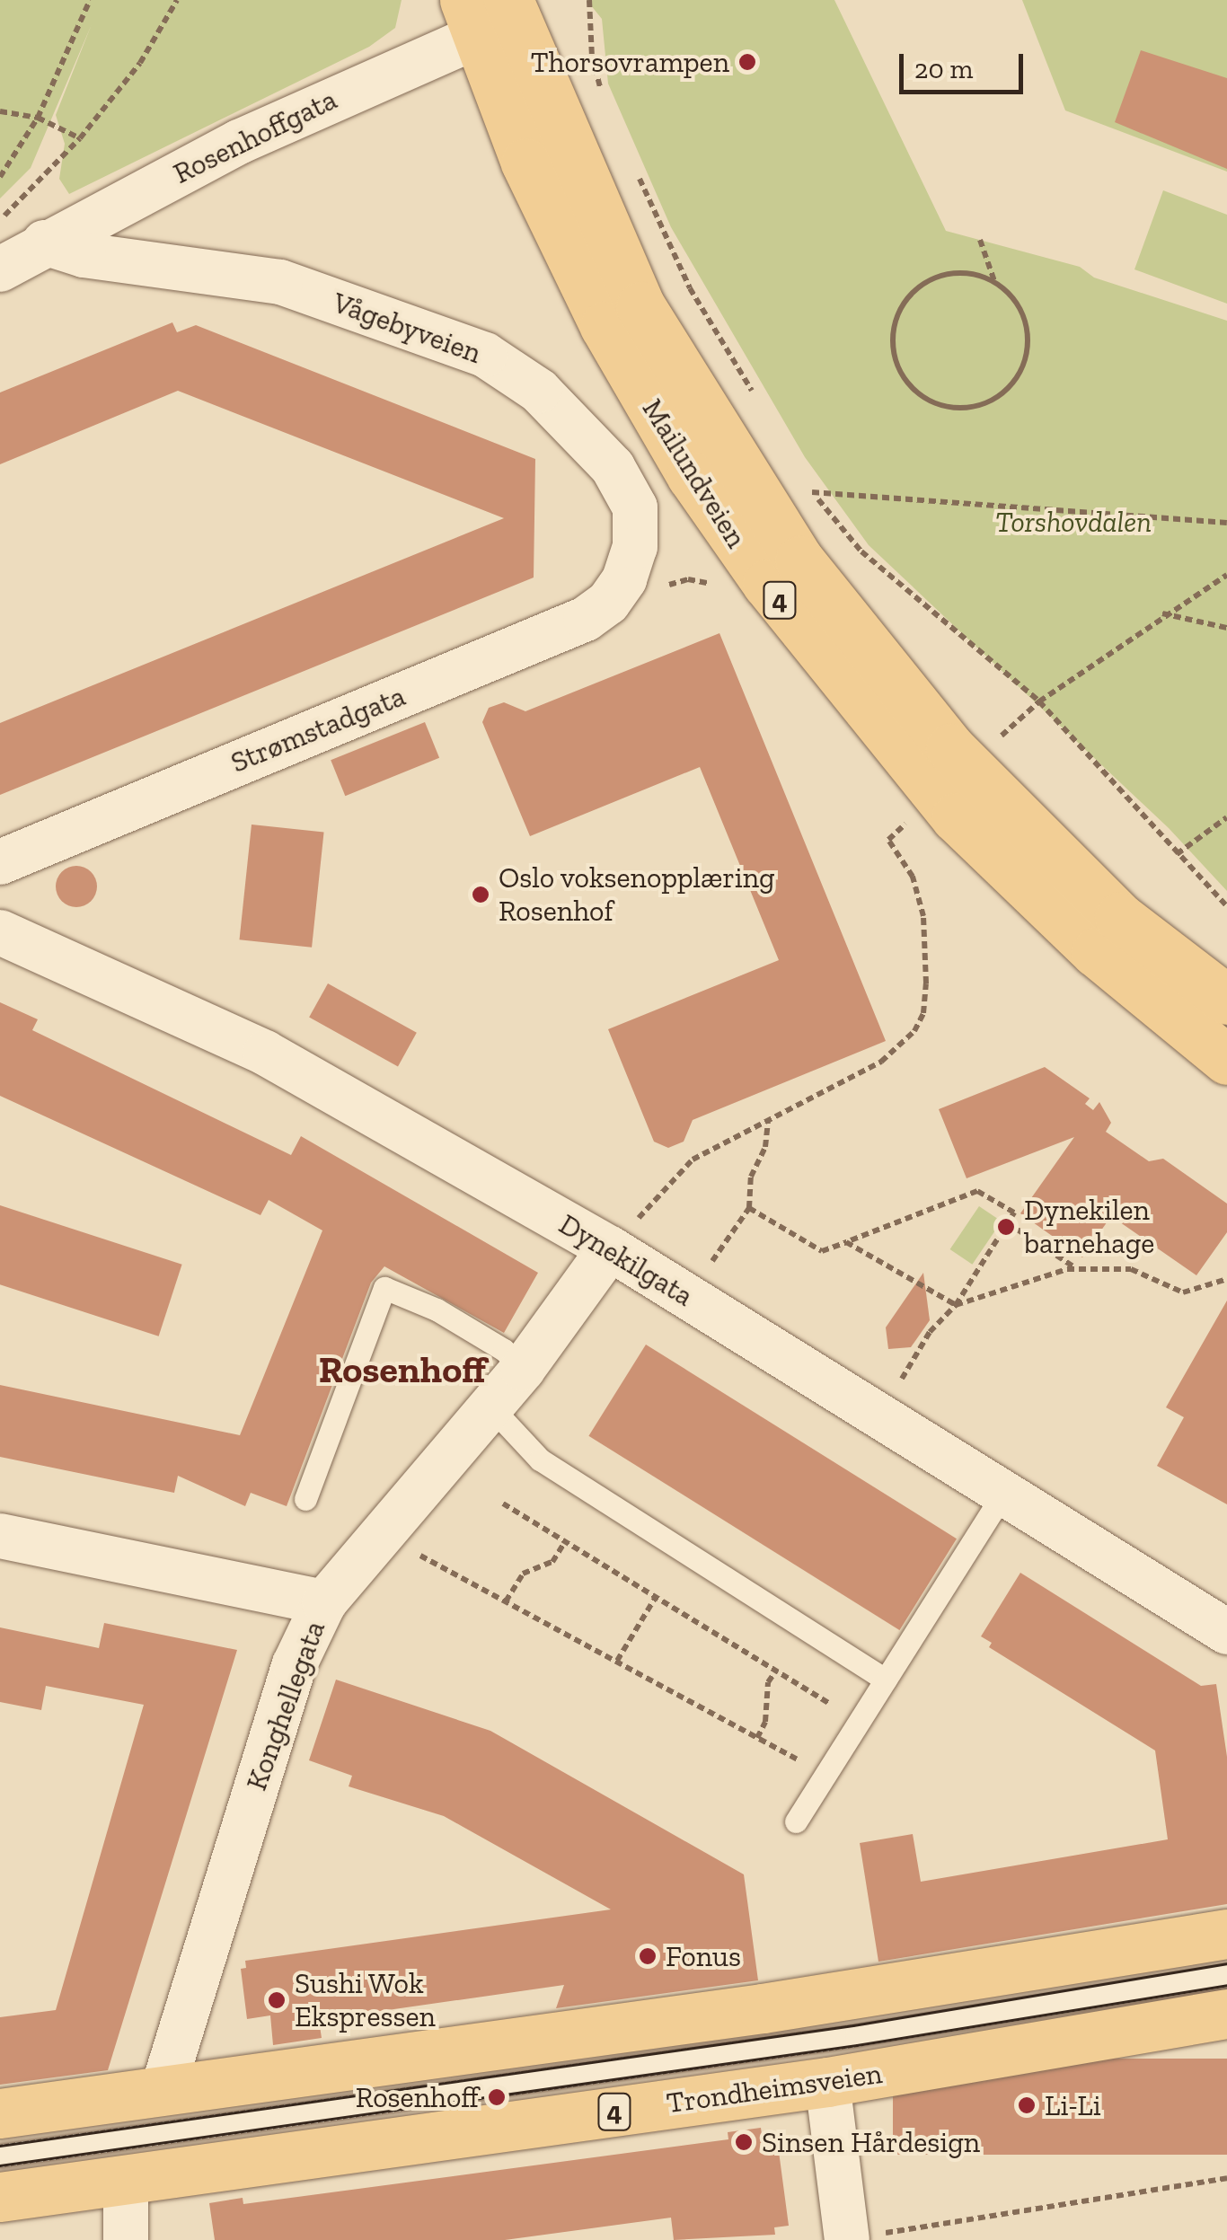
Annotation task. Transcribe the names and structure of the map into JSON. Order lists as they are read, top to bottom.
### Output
{
  "streets": {
    "main road": ["Mailundveien", "4", "Trondheimsveien"],
    "street": [
      "Rosenhoffgata",
      "Vågebyveien",
      "Strømstadgata",
      "Dynekilgata",
      "Konghellegata"
    ]
  },
  "crossings": [
    ["Rosenhoffgata", "Vågebyveien"],
    ["Rosenhoffgata", "Mailundveien"],
    ["Vågebyveien", "Strømstadgata"],
    ["Dynekilgata", "Konghellegata"]
  ],
  "districts": ["Rosenhoff"],
  "parks": ["Torshovdalen"],
  "places": [
    "Thorsovrampen",
    "Oslo voksenopplæring Rosenhof",
    "Dynekilen barnehage",
    "Fonus",
    "Sushi Wok Ekspressen",
    "Rosenhoff",
    "Li-Li",
    "Sinsen Hårdesign"
  ],
  "scale_bar": "20 m"
}
